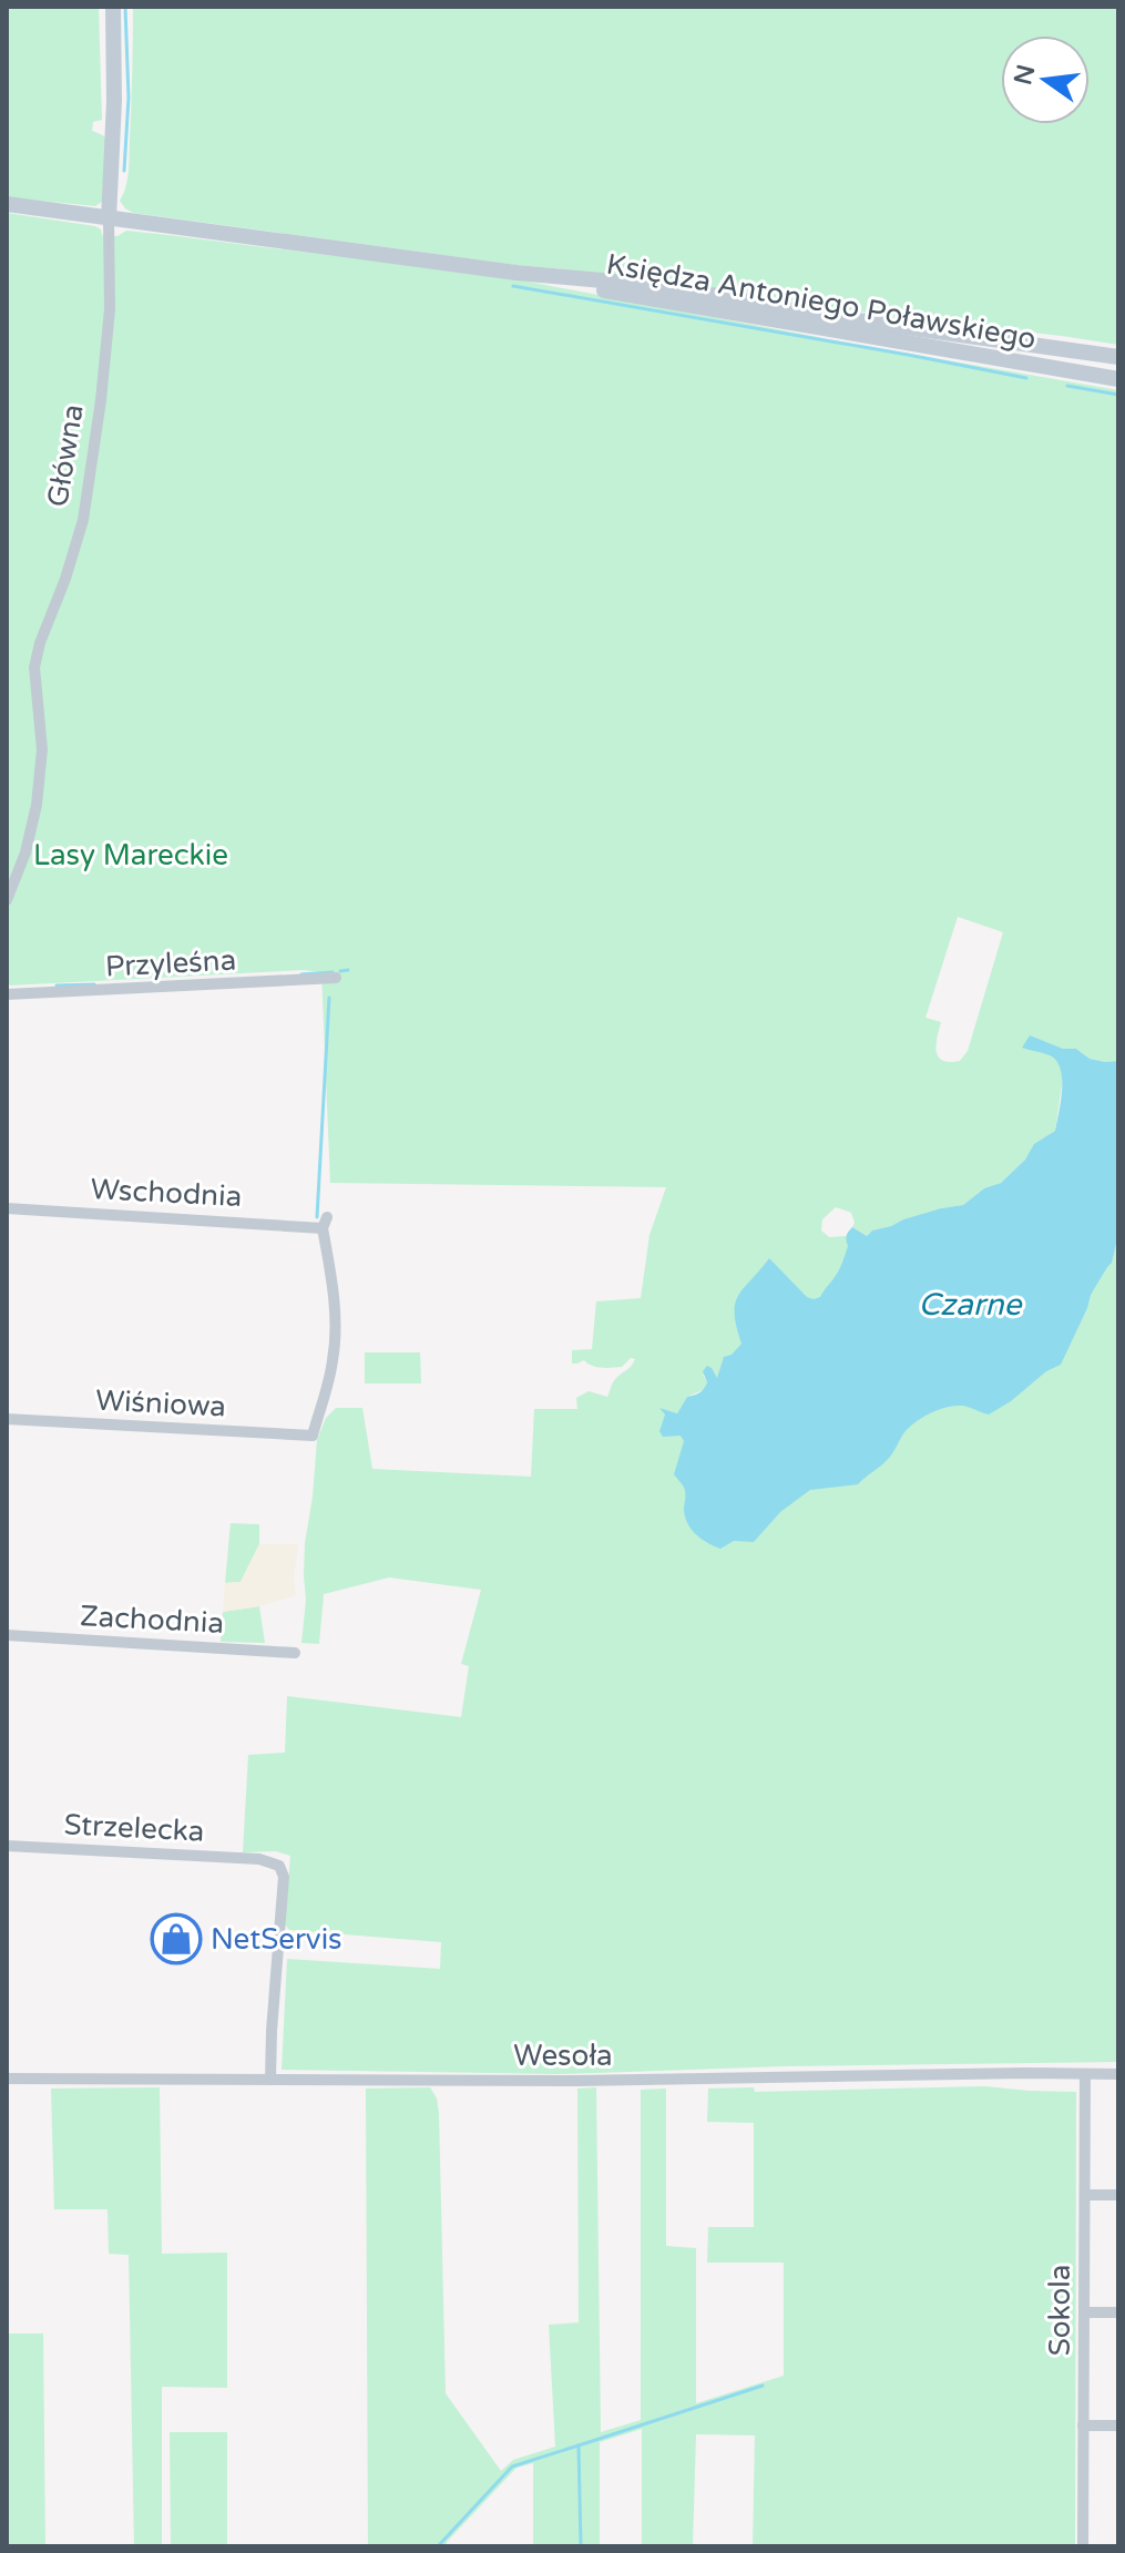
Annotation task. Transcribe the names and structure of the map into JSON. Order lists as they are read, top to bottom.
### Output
{
  "streets": {
    "main road": ["Księdza Antoniego Poławskiego", "Główna"],
    "street": [
      "Przyleśna",
      "Wschodnia",
      "Wiśniowa",
      "Zachodnia",
      "Strzelecka",
      "Wesoła",
      "Sokola"
    ]
  },
  "crossings": [
    ["Księdza Antoniego Poławskiego", "Główna"],
    ["Wschodnia", "Wiśniowa"],
    ["Strzelecka", "Wesoła"],
    ["Wesoła", "Sokola"]
  ],
  "water": ["Czarne"],
  "parks": ["Lasy Mareckie"],
  "places": {
    "shop": ["NetServis"]
  },
  "north": "left"
}
